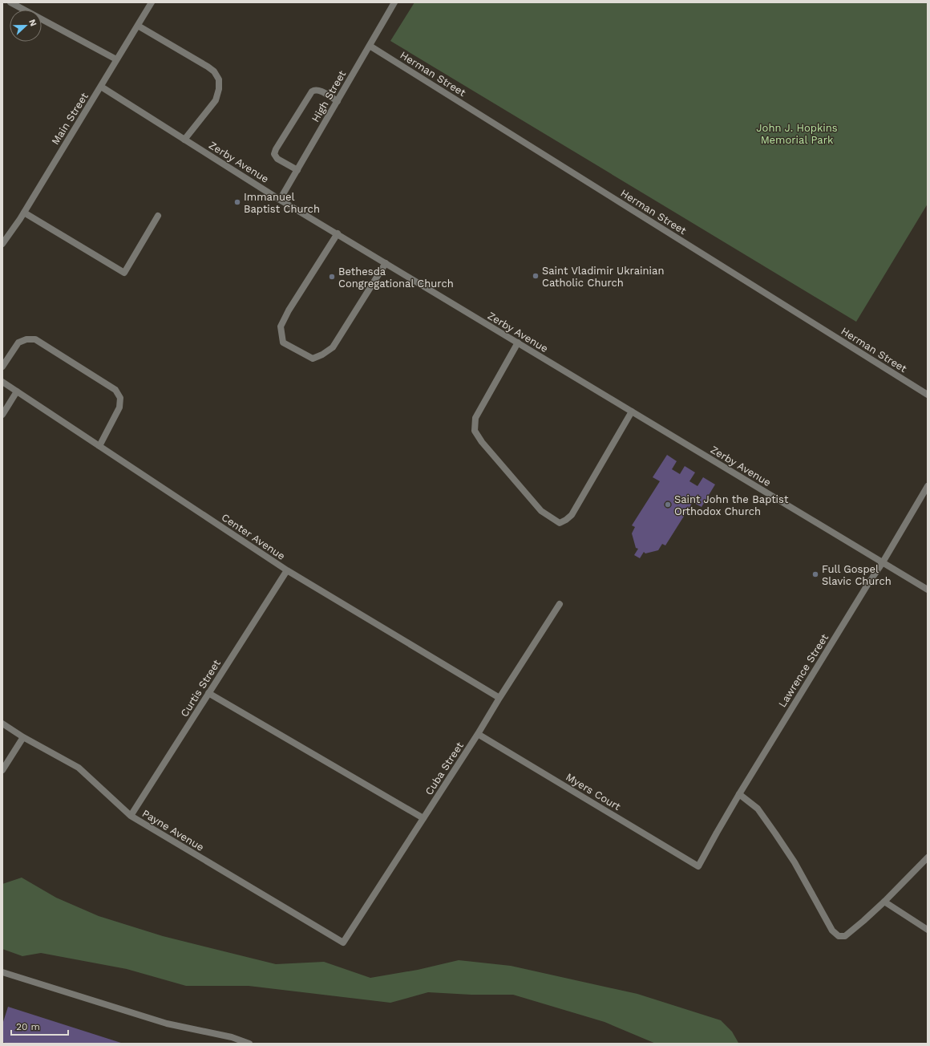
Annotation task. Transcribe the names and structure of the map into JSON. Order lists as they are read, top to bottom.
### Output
{
  "streets": {
    "street": [
      "Herman Street",
      "High Street",
      "Main Street",
      "Zerby Avenue",
      "Center Avenue",
      "Lawrence Street",
      "Curtis Street",
      "Cuba Street",
      "Myers Court",
      "Payne Avenue"
    ]
  },
  "crossings": [
    ["Herman Street", "High Street"],
    ["High Street", "Zerby Avenue"],
    ["Main Street", "Zerby Avenue"],
    ["Zerby Avenue", "Lawrence Street"],
    ["Center Avenue", "Curtis Street"],
    ["Center Avenue", "Cuba Street"],
    ["Lawrence Street", "Myers Court"],
    ["Curtis Street", "Payne Avenue"],
    ["Cuba Street", "Myers Court"],
    ["Cuba Street", "Payne Avenue"]
  ],
  "parks": ["John J. Hopkins Memorial Park"],
  "places": [
    "Immanuel Baptist Church",
    "Saint Vladimir Ukrainian Catholic Church",
    "Bethesda Congregational Church",
    "Saint John the Baptist Orthodox Church",
    "Full Gospel Slavic Church"
  ],
  "scale_bar": "20 m",
  "north": "right"
}
